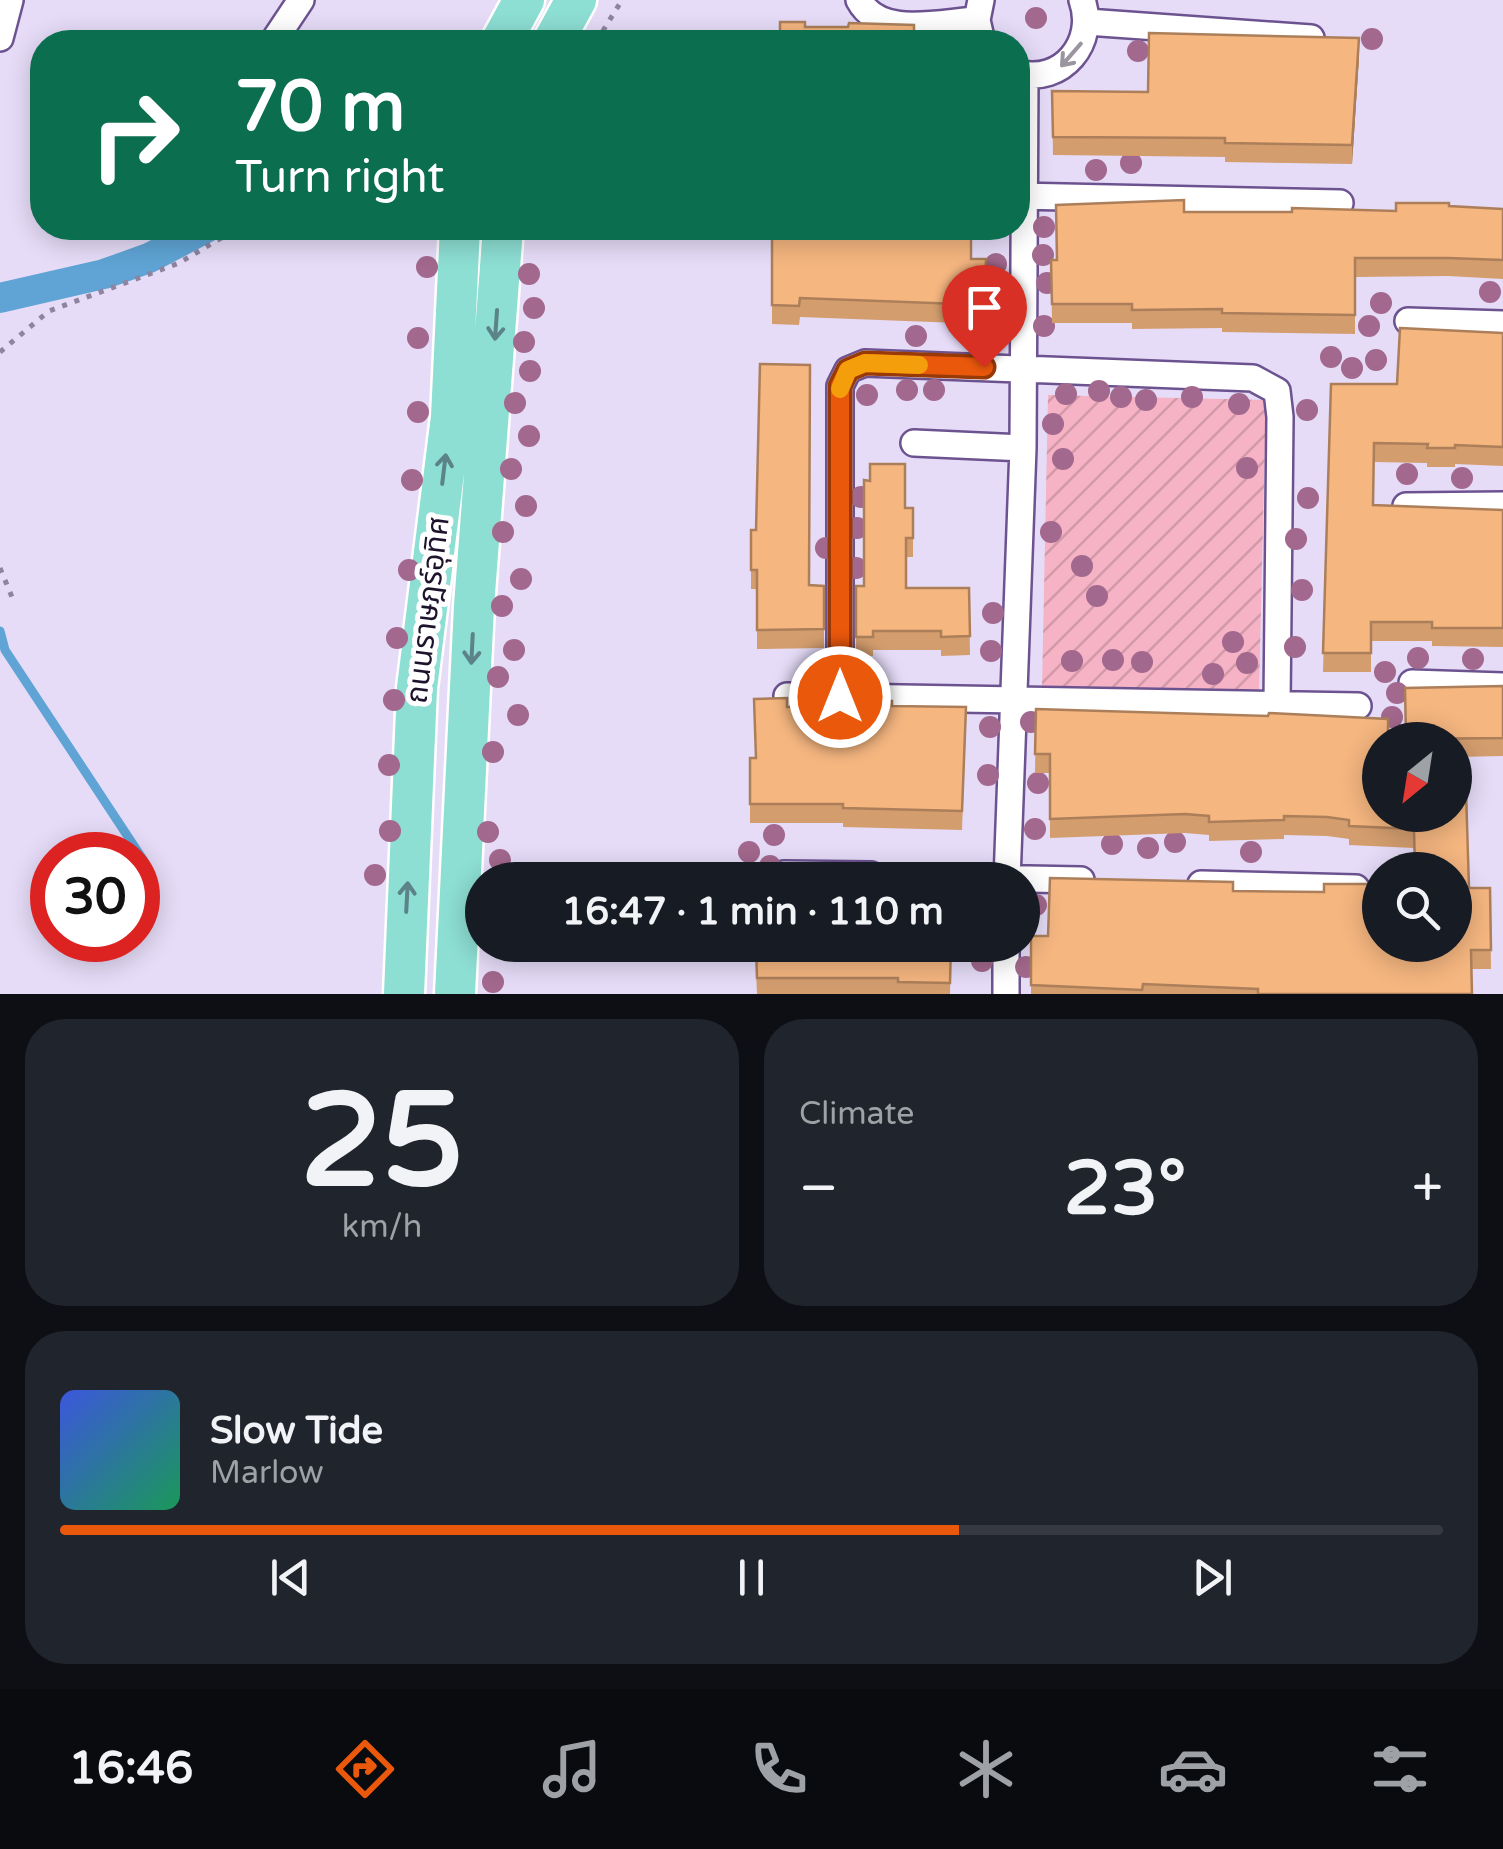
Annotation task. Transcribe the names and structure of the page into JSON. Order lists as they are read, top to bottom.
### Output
{
  "streets": {
    "main road": ["ถนนราษฎร์อุทิศ"]
  },
  "north": "bottom left",
  "page": {
    "turn": ["70 m", "Turn right"],
    "limit": "30",
    "trip": "16:47 · 1 min · 110 m",
    "tile": [
      ["25", "km/h"],
      "Climate"
    ],
    "heat": ["−", "23°", "+"],
    "song": ["Slow Tide", "Marlow"],
    "tabs": "16:46"
  }
}
